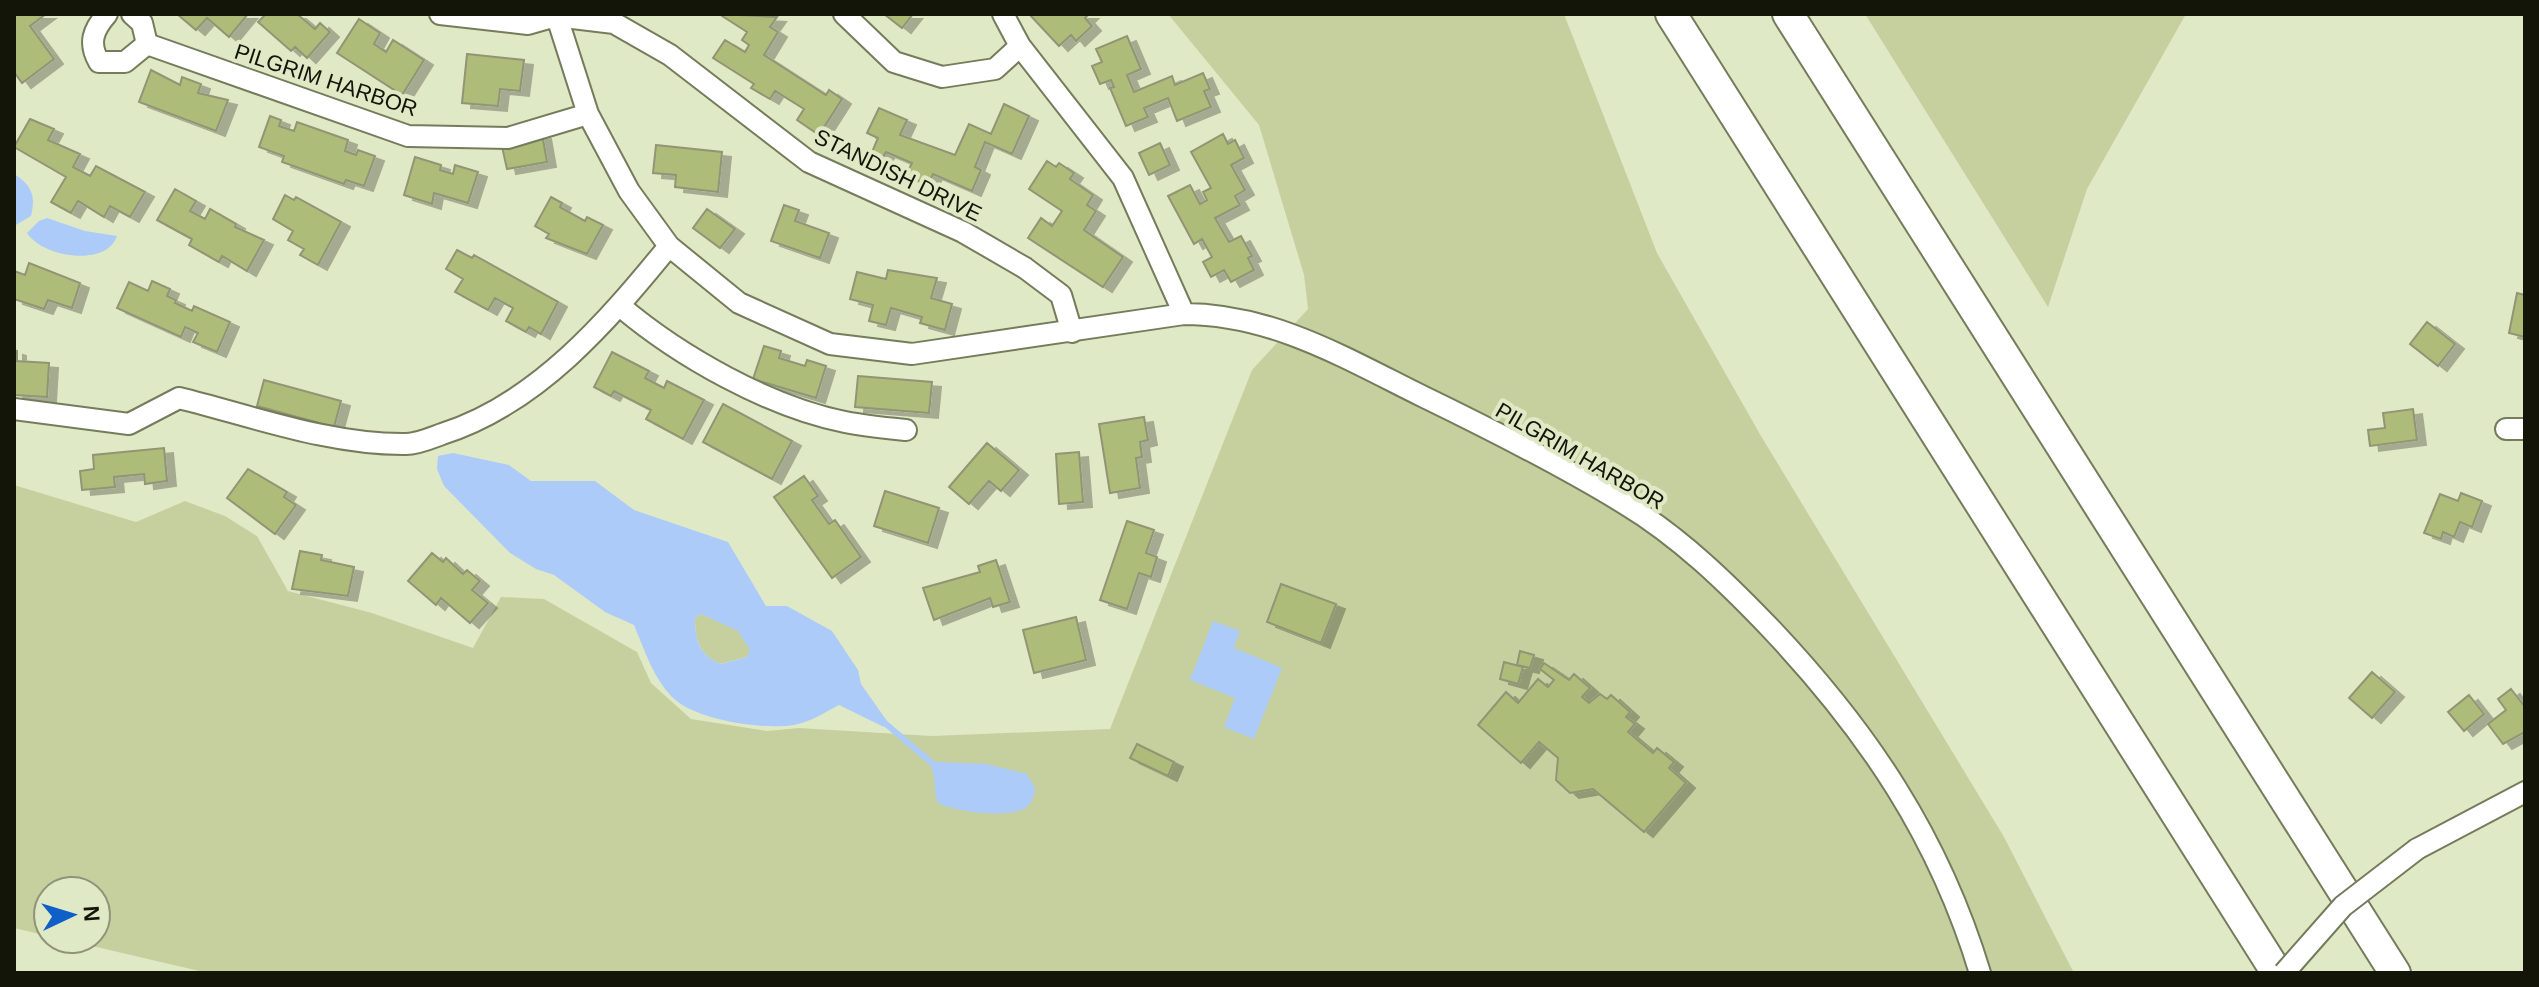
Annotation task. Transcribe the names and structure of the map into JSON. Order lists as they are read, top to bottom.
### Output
{
  "streets": {
    "street": ["PILGRIM HARBOR", "STANDISH DRIVE"]
  },
  "crossings": [
    ["PILGRIM HARBOR", "STANDISH DRIVE"]
  ],
  "north": "right"
}
